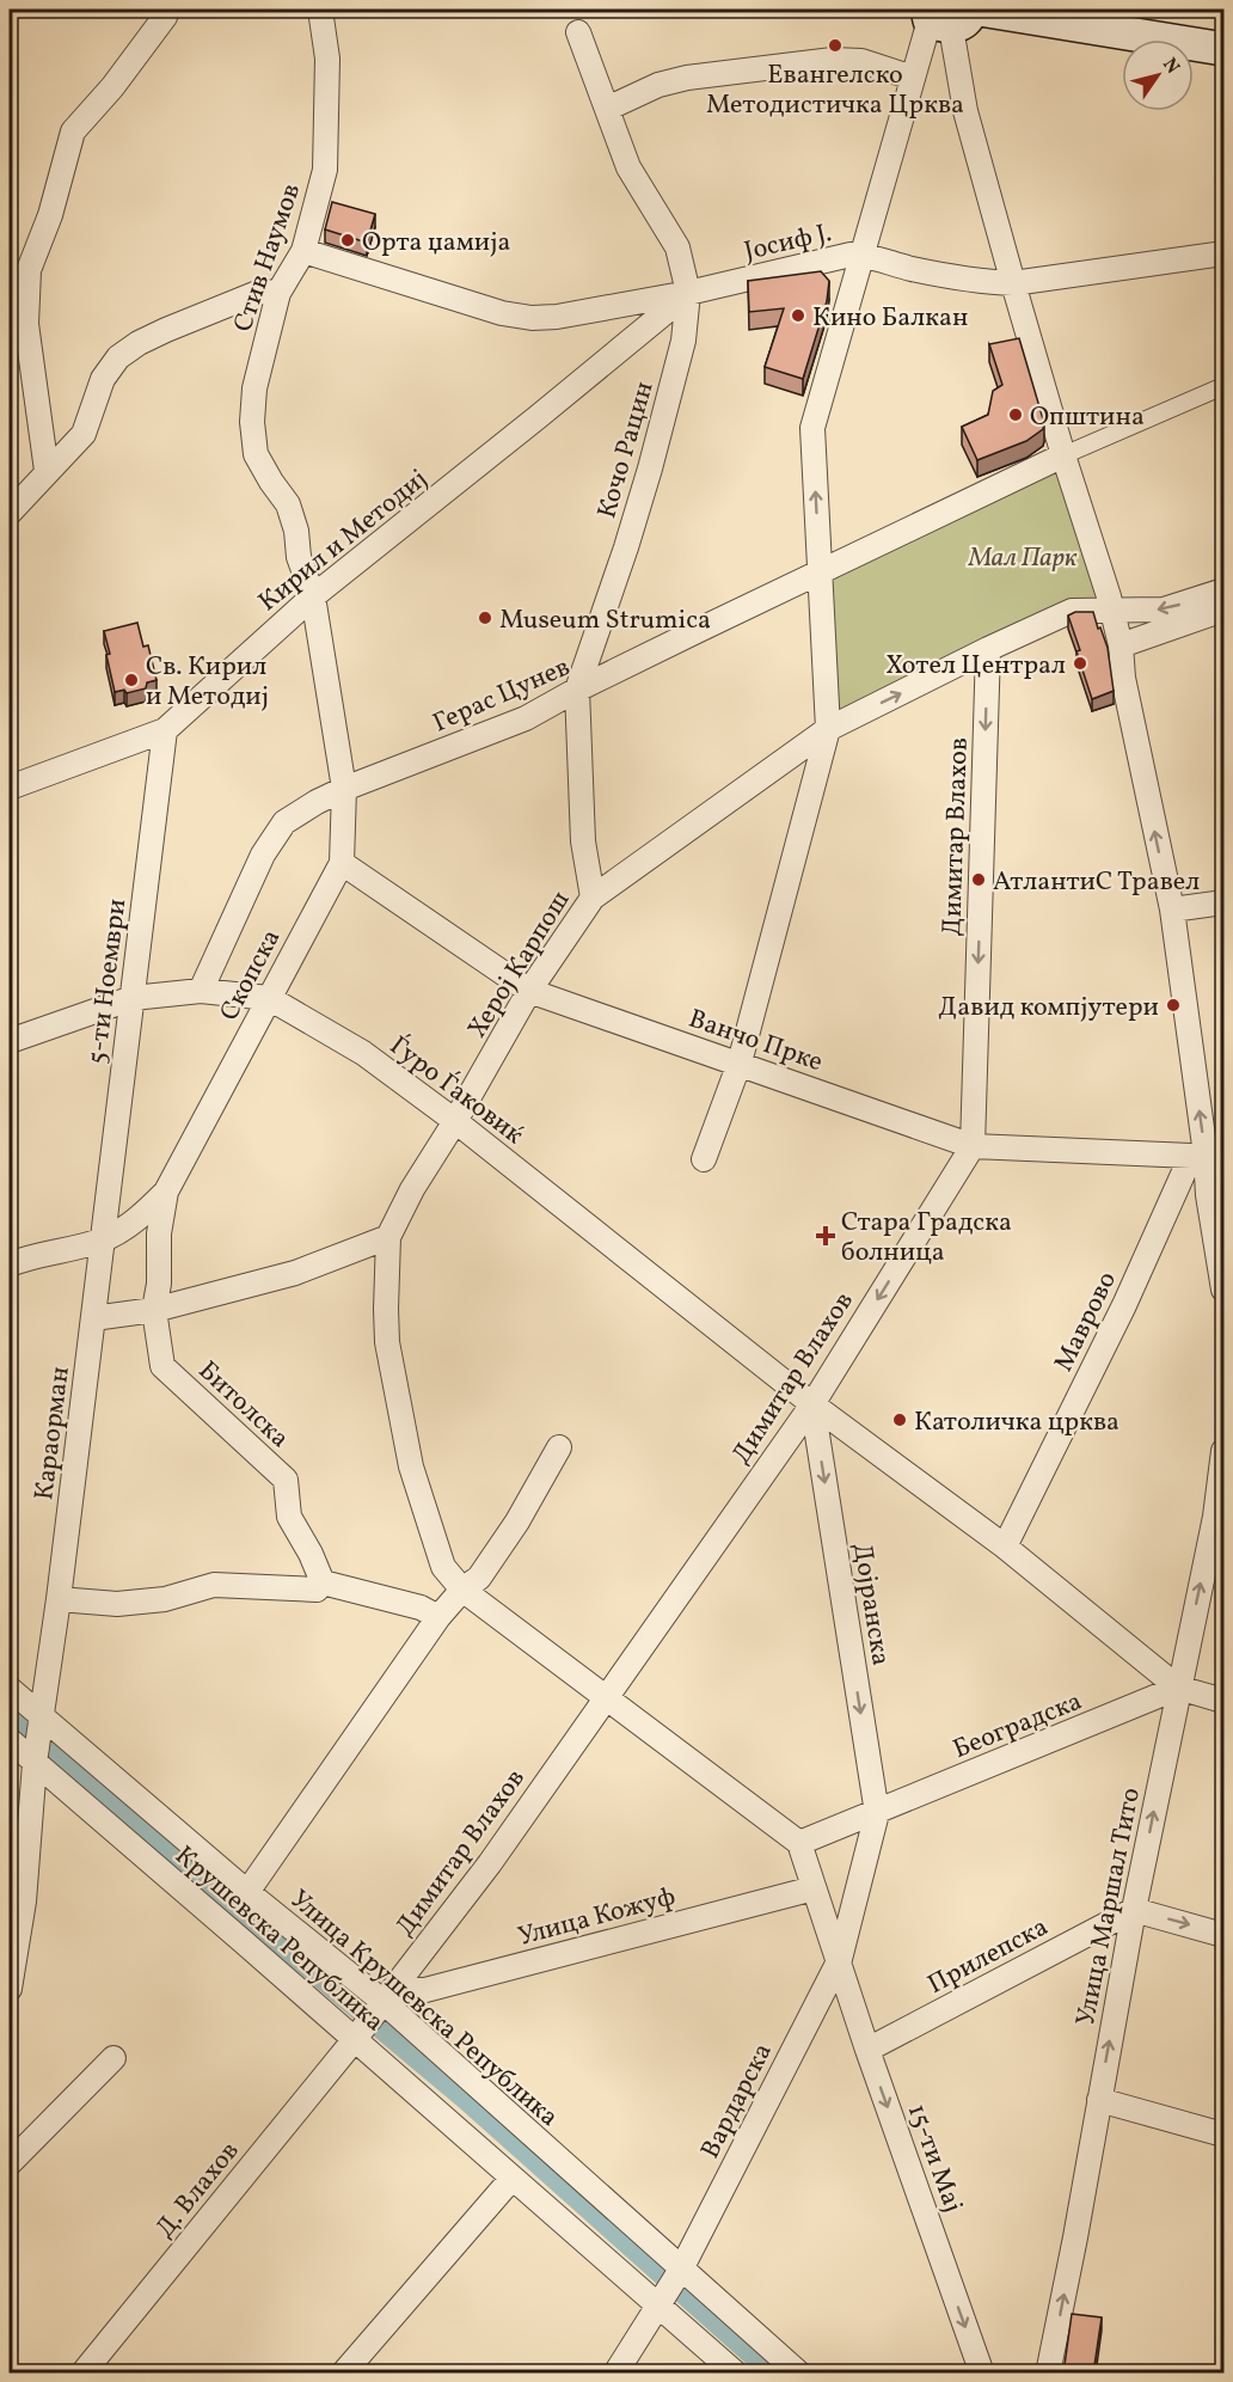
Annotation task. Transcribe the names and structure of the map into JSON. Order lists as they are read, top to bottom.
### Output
{
  "streets": {
    "street": [
      "Јосиф Ј.",
      "Стив Наумов",
      "Кочо Рацин",
      "Кирил и Методиј",
      "Герас Цунев",
      "Димитар Влахов",
      "Херој Карпош",
      "Скопска",
      "5-ти Ноември",
      "Ванчо Прке",
      "Ѓуро Ѓаковиќ",
      "Маврово",
      "Битолска",
      "Караорман",
      "Дојранска",
      "Београдска",
      "Улица Маршал Тито",
      "Улица Кожуф",
      "Крушевска Република",
      "Прилепска",
      "Улица Крушевска Република",
      "Вардарска",
      "15-ти Мај",
      "Д. Влахов"
    ]
  },
  "crossings": [
    ["Јосиф Ј.", "Стив Наумов"],
    ["Јосиф Ј.", "Кочо Рацин"],
    ["Јосиф Ј.", "Кирил и Методиј"],
    ["Стив Наумов", "Кирил и Методиј"],
    ["Стив Наумов", "Скопска"],
    ["Кочо Рацин", "Кирил и Методиј"],
    ["Кочо Рацин", "Герас Цунев"],
    ["Кочо Рацин", "Херој Карпош"],
    ["Кирил и Методиј", "Скопска"],
    ["Кирил и Методиј", "5-ти Ноември"],
    ["Герас Цунев", "Скопска"],
    ["Герас Цунев", "Ѓуро Ѓаковиќ"],
    ["Димитар Влахов", "Херој Карпош"],
    ["Димитар Влахов", "Ванчо Прке"],
    ["Димитар Влахов", "Ѓуро Ѓаковиќ"],
    ["Димитар Влахов", "Дојранска"],
    ["Димитар Влахов", "Улица Кожуф"],
    ["Димитар Влахов", "Крушевска Република"],
    ["Димитар Влахов", "Улица Крушевска Република"],
    ["Димитар Влахов", "Д. Влахов"],
    ["Херој Карпош", "Ванчо Прке"],
    ["Херој Карпош", "Ѓуро Ѓаковиќ"],
    ["Скопска", "Ванчо Прке"],
    ["Скопска", "Ѓуро Ѓаковиќ"],
    ["Скопска", "Битолска"],
    ["5-ти Ноември", "Ѓуро Ѓаковиќ"],
    ["5-ти Ноември", "Караорман"],
    ["Ванчо Прке", "Маврово"],
    ["Ѓуро Ѓаковиќ", "Маврово"],
    ["Ѓуро Ѓаковиќ", "Дојранска"],
    ["Ѓуро Ѓаковиќ", "Београдска"],
    ["Ѓуро Ѓаковиќ", "Улица Маршал Тито"],
    ["Караорман", "Крушевска Република"],
    ["Караорман", "Улица Крушевска Република"],
    ["Дојранска", "Београдска"],
    ["Дојранска", "Вардарска"],
    ["Београдска", "Улица Маршал Тито"],
    ["Београдска", "Вардарска"],
    ["Београдска", "15-ти Мај"],
    ["Улица Маршал Тито", "Прилепска"],
    ["Улица Кожуф", "Улица Крушевска Република"],
    ["Улица Кожуф", "15-ти Мај"],
    ["Крушевска Република", "Вардарска"],
    ["Крушевска Република", "Д. Влахов"],
    ["Прилепска", "15-ти Мај"],
    ["Улица Крушевска Република", "Вардарска"],
    ["Вардарска", "15-ти Мај"]
  ],
  "one_way": ["Дојранска", "Улица Маршал Тито", "15-ти Мај"],
  "parks": ["Мал Парк"],
  "places": {
    "other": [
      "Евангелско Методистичка Црква",
      "Орта џамија",
      "Кино Балкан",
      "Општина",
      "Museum Strumica",
      "Хотел Централ",
      "Св. Кирил и Методиј",
      "АтлантиС Травел",
      "Давид компјутери",
      "Католичка црква"
    ],
    "health": ["Стара Градска болница"]
  },
  "north": "top right"
}
